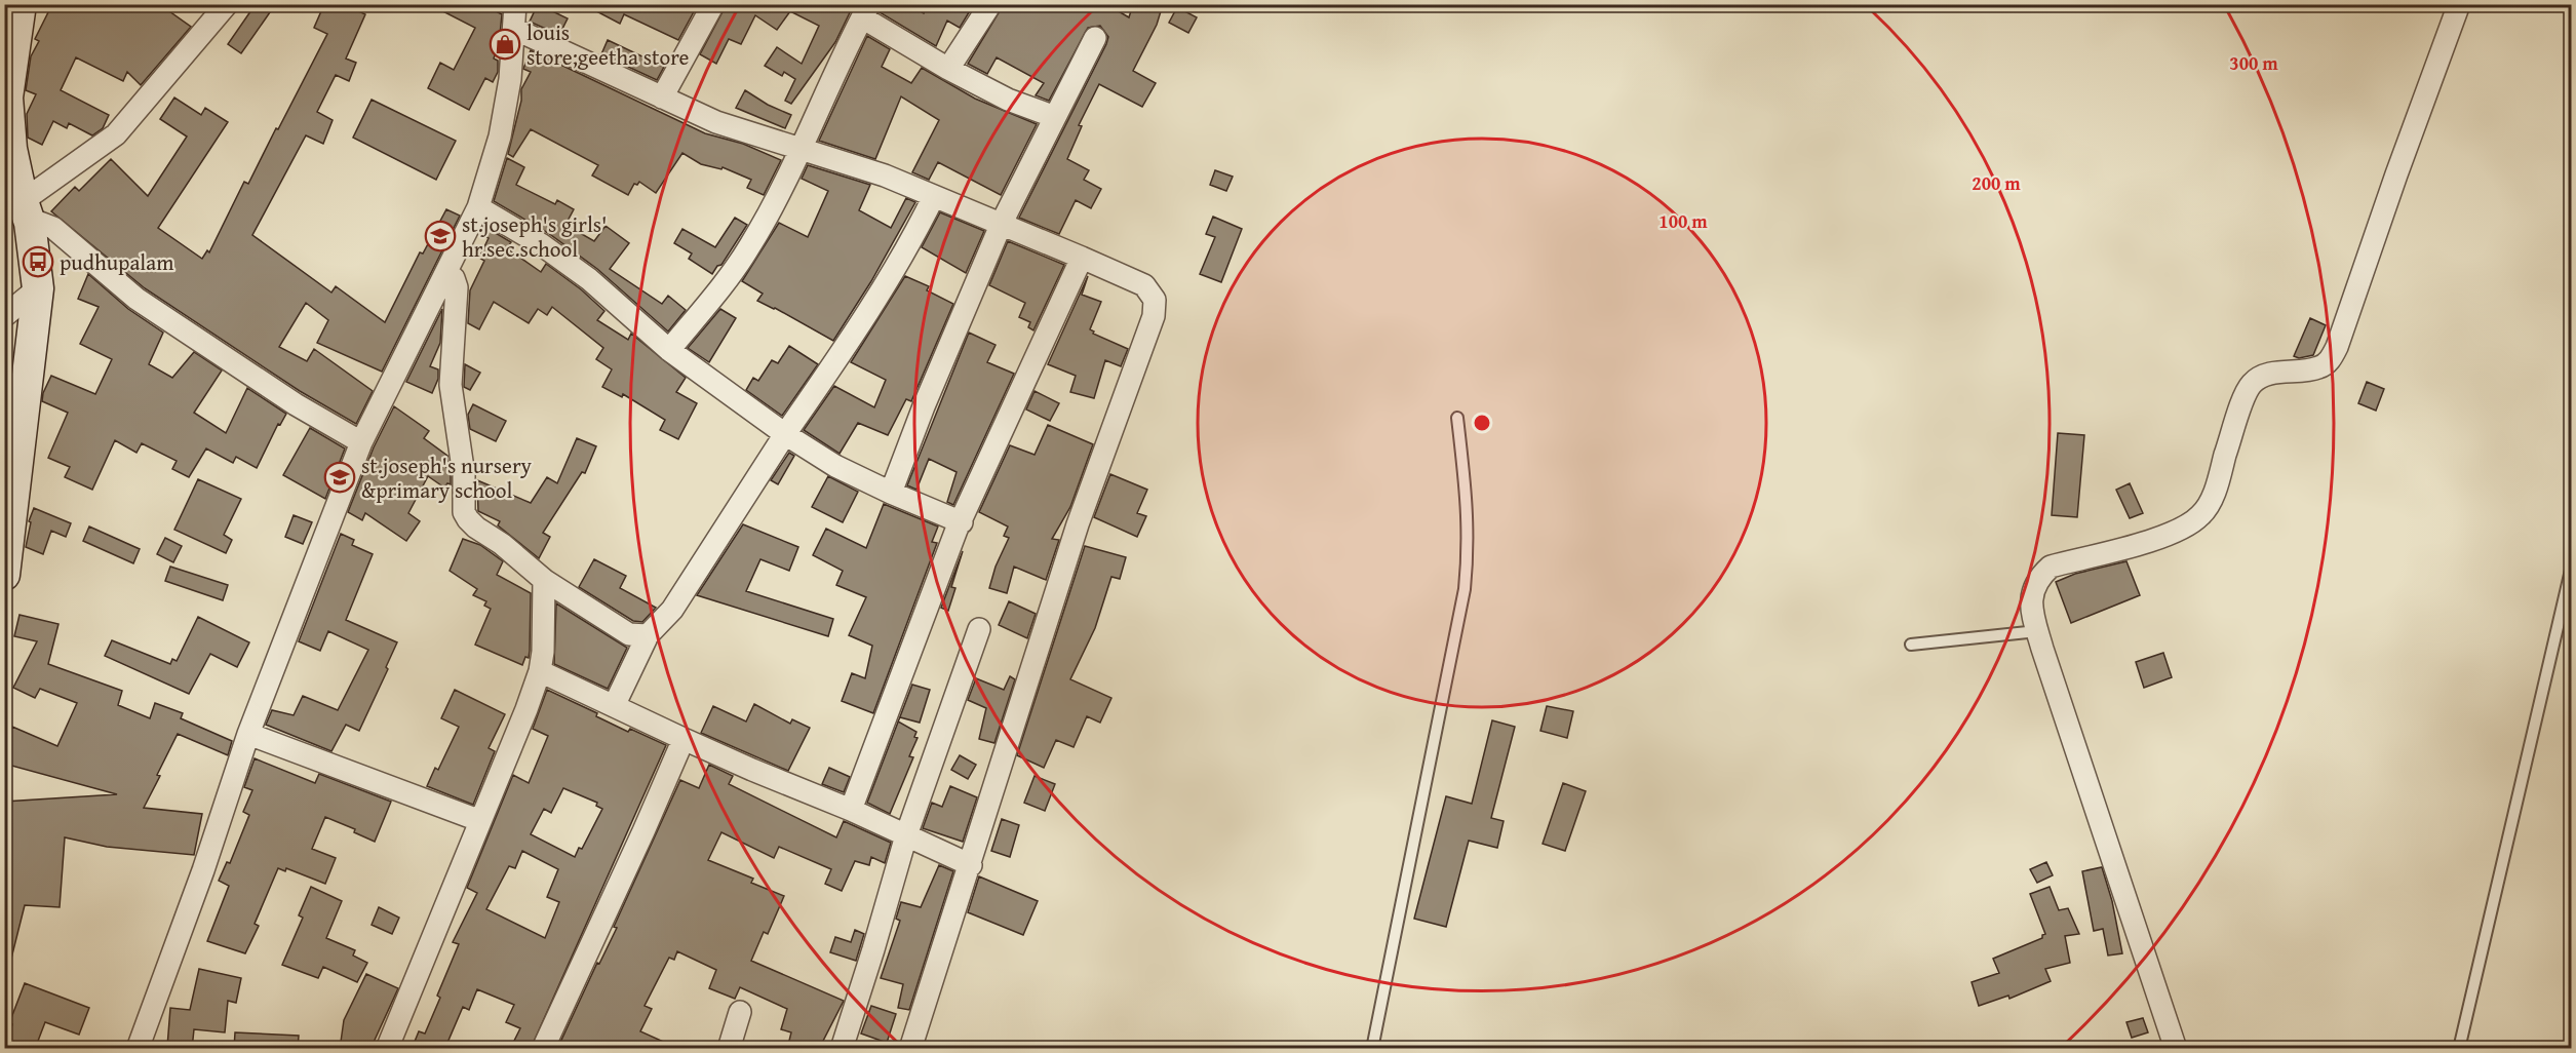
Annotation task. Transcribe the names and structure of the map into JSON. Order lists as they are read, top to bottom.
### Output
{
  "places": {
    "shop": ["louis store;geetha store"],
    "school or university": ["st.joseph's girls' hr.sec.school", "st.joseph's nursery &primary school"],
    "bus stop": ["pudhupalam"]
  },
  "rings": ["300 m", "200 m", "100 m"]
}
